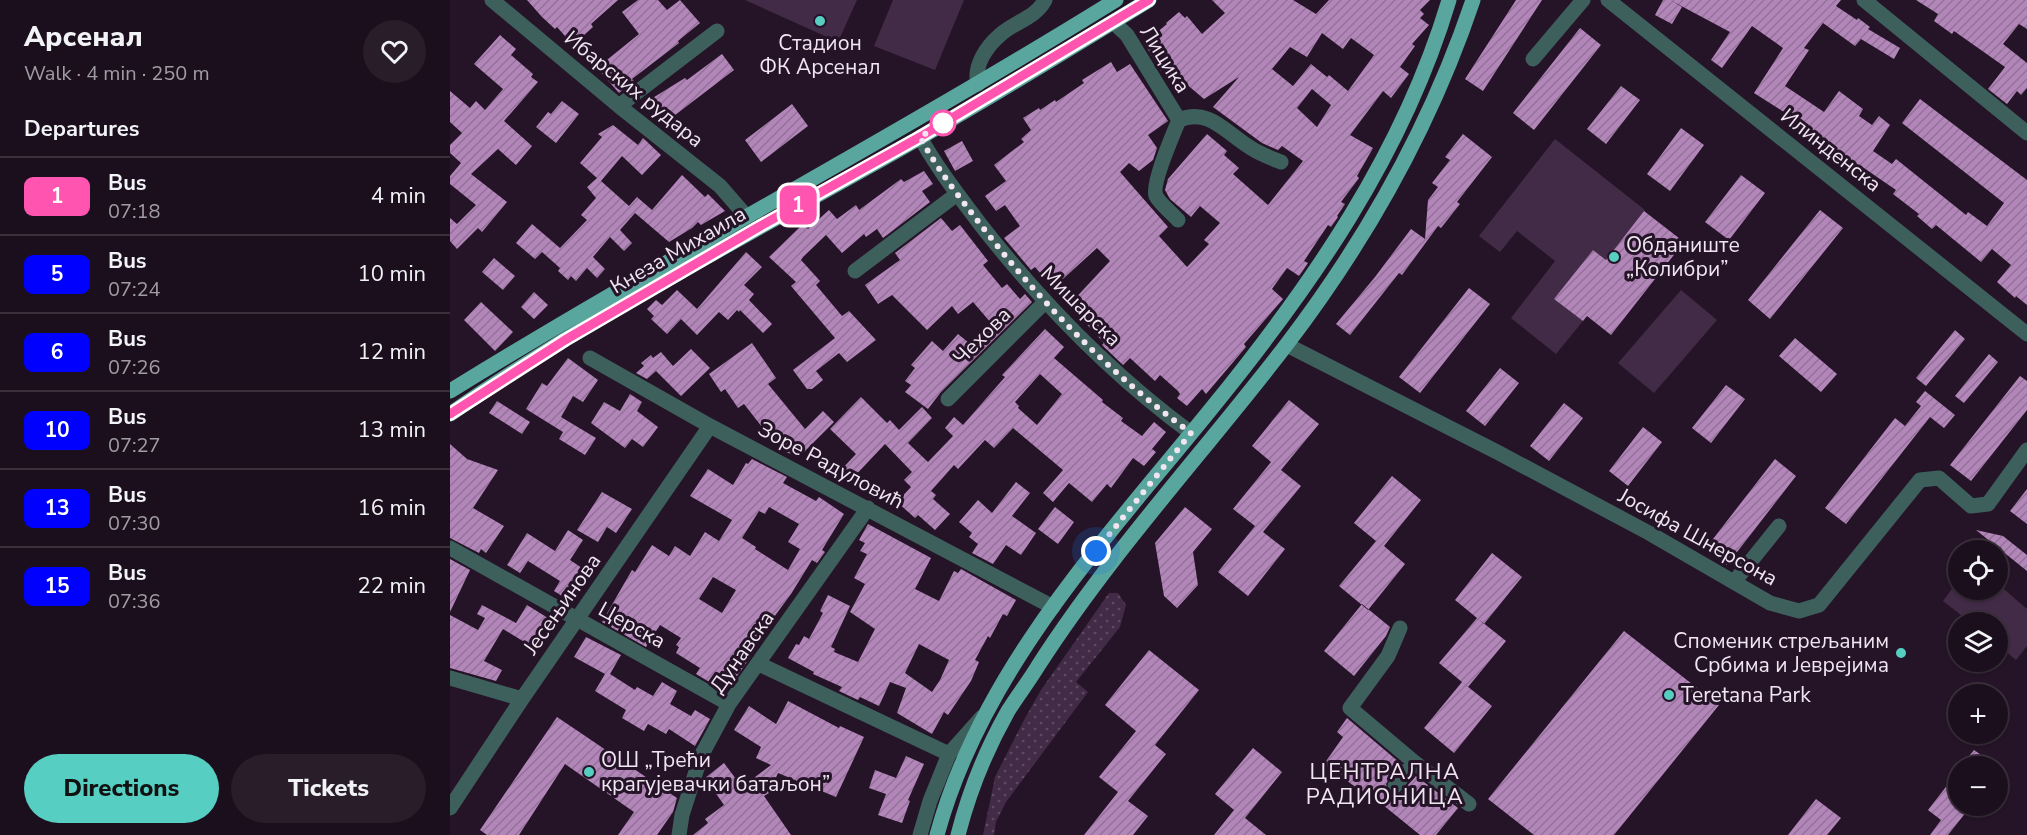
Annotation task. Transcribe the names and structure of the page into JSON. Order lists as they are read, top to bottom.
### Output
{
  "streets": {
    "main road": ["Кнеза Михаила"],
    "street": [
      "Лицика",
      "Ибарских рудара",
      "Илинденска",
      "Мишарска",
      "Чехова",
      "Зоре Радуловић",
      "Јосифа Шнерсона",
      "Јесењинова",
      "Церска",
      "Дунавска"
    ]
  },
  "crossings": [
    ["Лицика", "Кнеза Михаила"],
    ["Ибарских рудара", "Кнеза Михаила"],
    ["Кнеза Михаила", "Мишарска"],
    ["Мишарска", "Чехова"],
    ["Зоре Радуловић", "Јесењинова"],
    ["Зоре Радуловић", "Дунавска"],
    ["Јесењинова", "Церска"],
    ["Церска", "Дунавска"]
  ],
  "districts": ["ЦЕНТРАЛНА РАДИОНИЦА"],
  "places": [
    "Стадион ФК Арсенал",
    "Обданиште „Колибри”",
    "Споменик стрељаним Србима и Јеврејима",
    "Teretana Park",
    "ОШ „Трећи крагујевачки батаљон”"
  ],
  "lines": ["bus line 1"],
  "page": {
    "heading": [
      ["Арсенал", "Walk · 4 min · 250 m"],
      "Departures"
    ],
    "on_map": "1",
    "list": [
      {
        "mark": "1",
        "name": "Bus",
        "note": "07:18",
        "value": "4 min"
      },
      {
        "mark": "5",
        "name": "Bus",
        "note": "07:24",
        "value": "10 min"
      },
      {
        "mark": "6",
        "name": "Bus",
        "note": "07:26",
        "value": "12 min"
      },
      {
        "mark": "10",
        "name": "Bus",
        "note": "07:27",
        "value": "13 min"
      },
      {
        "mark": "13",
        "name": "Bus",
        "note": "07:30",
        "value": "16 min"
      },
      {
        "mark": "15",
        "name": "Bus",
        "note": "07:36",
        "value": "22 min"
      }
    ],
    "map_buttons": ["+", "−"],
    "buttons": ["Directions", "Tickets"]
  }
}
